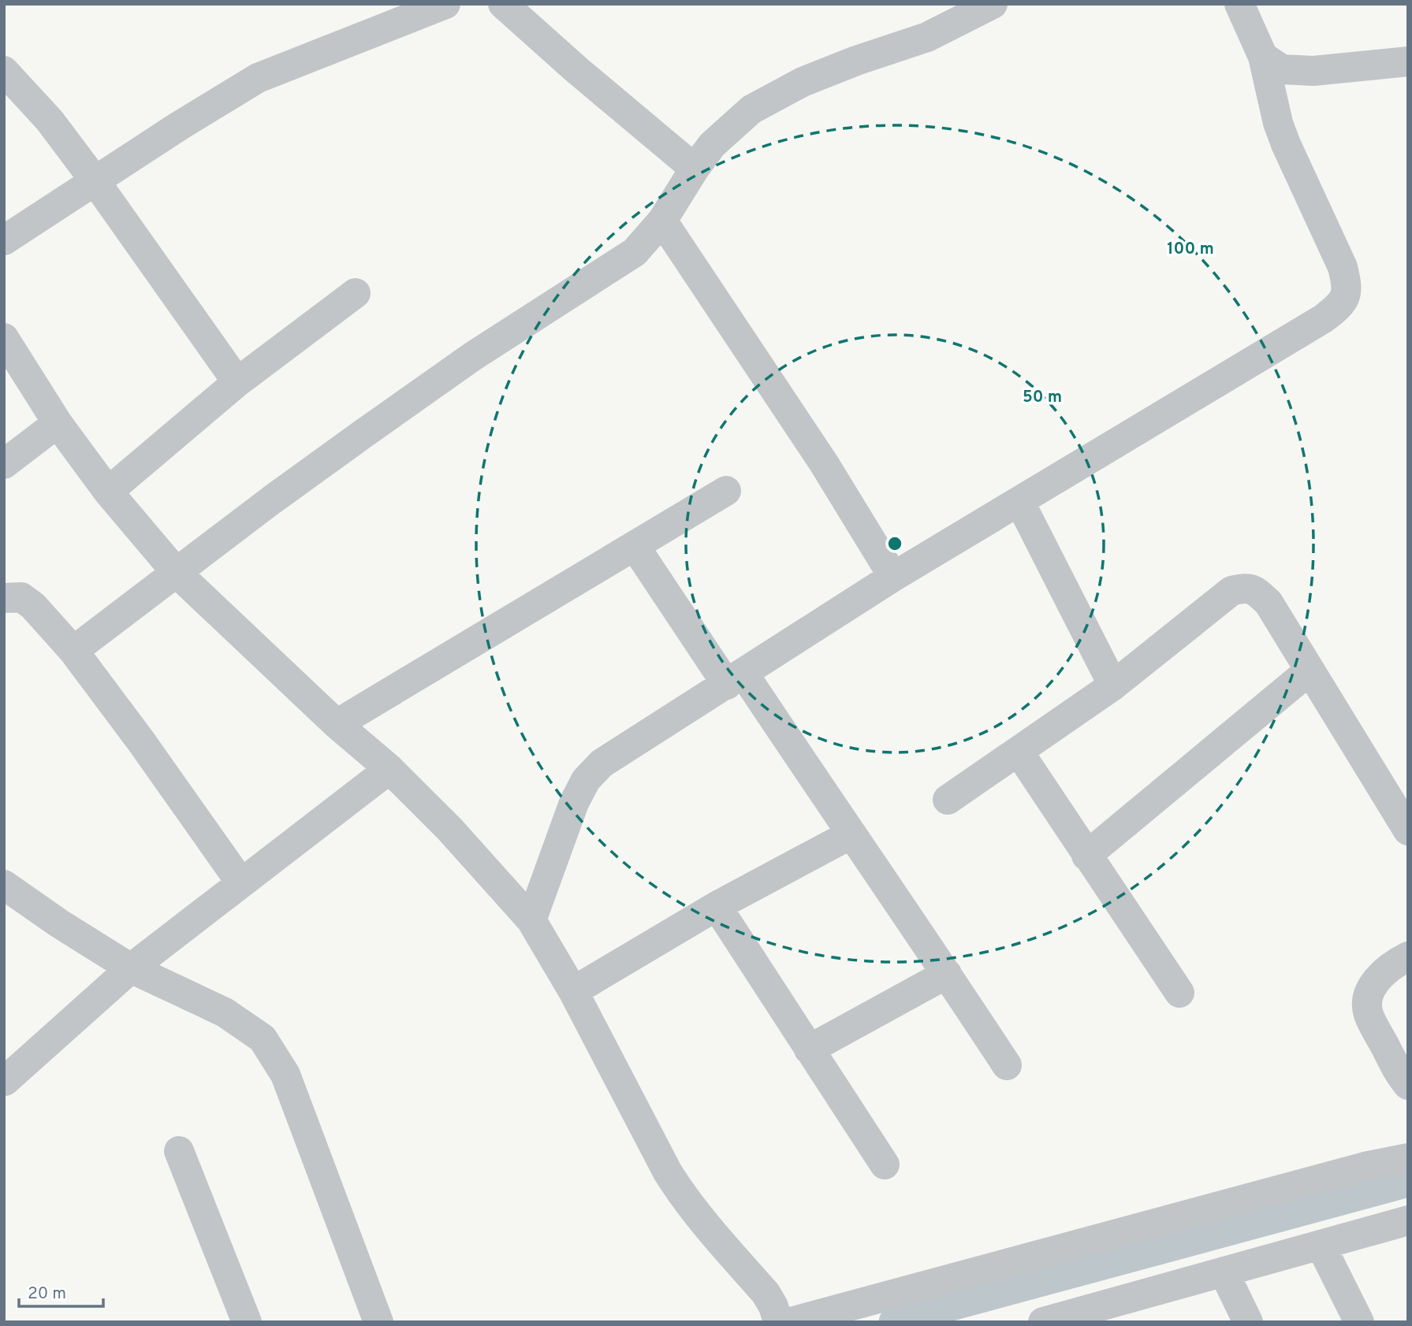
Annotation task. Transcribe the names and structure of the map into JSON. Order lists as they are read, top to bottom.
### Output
{
  "scale_bar": "20 m",
  "rings": ["100 m", "50 m"]
}
